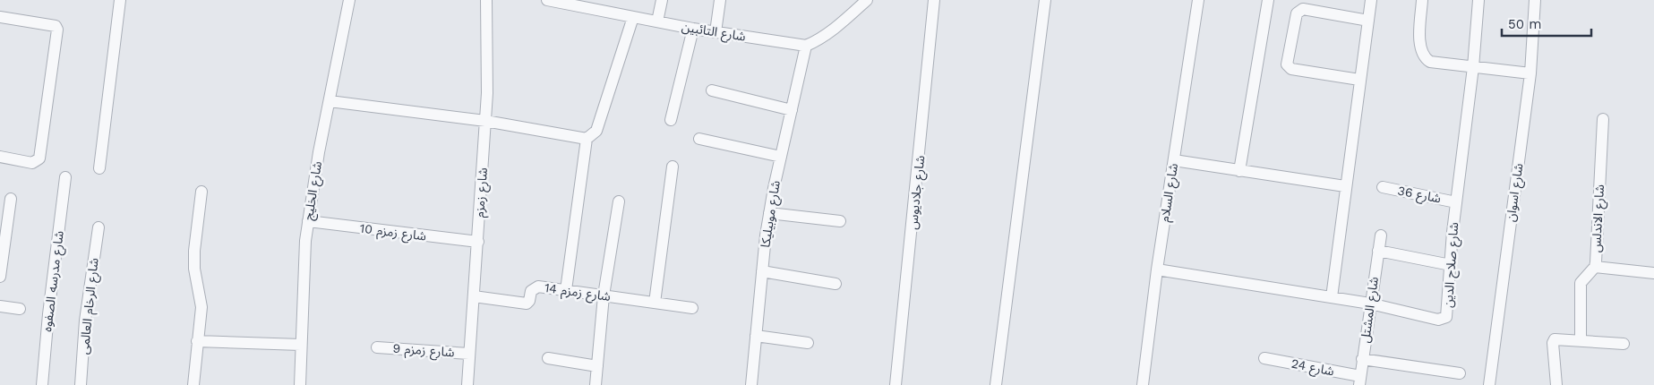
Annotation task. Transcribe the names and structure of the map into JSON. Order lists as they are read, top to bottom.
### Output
{
  "streets": {
    "street": [
      "شارع التائبين",
      "شارع الخليج",
      "شارع زمزم",
      "شارع جلاديوس",
      "شارع السلام",
      "شارع اسوان",
      "شارع 36",
      "شارع موبيليكا",
      "شارع الاندلس",
      "شارع زمزم 10",
      "شارع صلاح الدين",
      "شارع مدرسه الصفوه",
      "شارع زمزم 14",
      "شارع الرخام العالمى",
      "شارع المشتل",
      "شارع زمزم 9",
      "شارع 24"
    ]
  },
  "crossings": [
    ["شارع التائبين", "شارع موبيليكا"],
    ["شارع الخليج", "شارع زمزم 10"],
    ["شارع زمزم", "شارع زمزم 10"],
    ["شارع زمزم", "شارع زمزم 14"],
    ["شارع زمزم", "شارع زمزم 9"],
    ["شارع السلام", "شارع صلاح الدين"],
    ["شارع 36", "شارع صلاح الدين"],
    ["شارع صلاح الدين", "شارع المشتل"],
    ["شارع المشتل", "شارع 24"]
  ],
  "scale_bar": "50 m"
}
